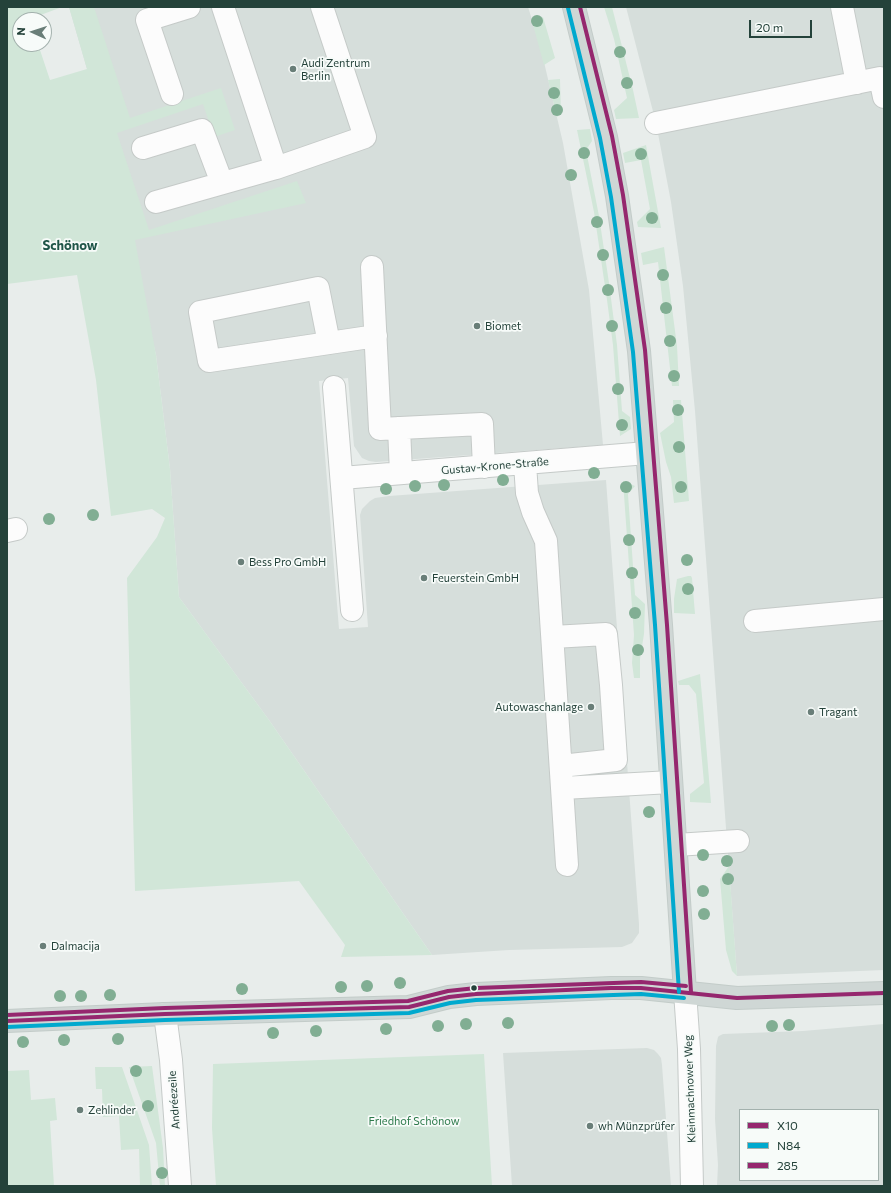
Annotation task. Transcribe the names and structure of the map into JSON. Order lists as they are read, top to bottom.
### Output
{
  "streets": {
    "street": ["Gustav-Krone-Straße", "Kleinmachnower Weg", "Andréezeile"]
  },
  "districts": ["Schönow"],
  "parks": ["Friedhof Schönow"],
  "places": [
    "Audi Zentrum Berlin",
    "Biomet",
    "Bess Pro GmbH",
    "Feuerstein GmbH",
    "Autowaschanlage",
    "Tragant",
    "Dalmacija",
    "Zehlinder",
    "wh Münzprüfer"
  ],
  "lines": ["transit line 285", "transit line N84", "transit line X10"],
  "legend": ["X10", "N84", "285"],
  "scale_bar": "20 m",
  "north": "left"
}
